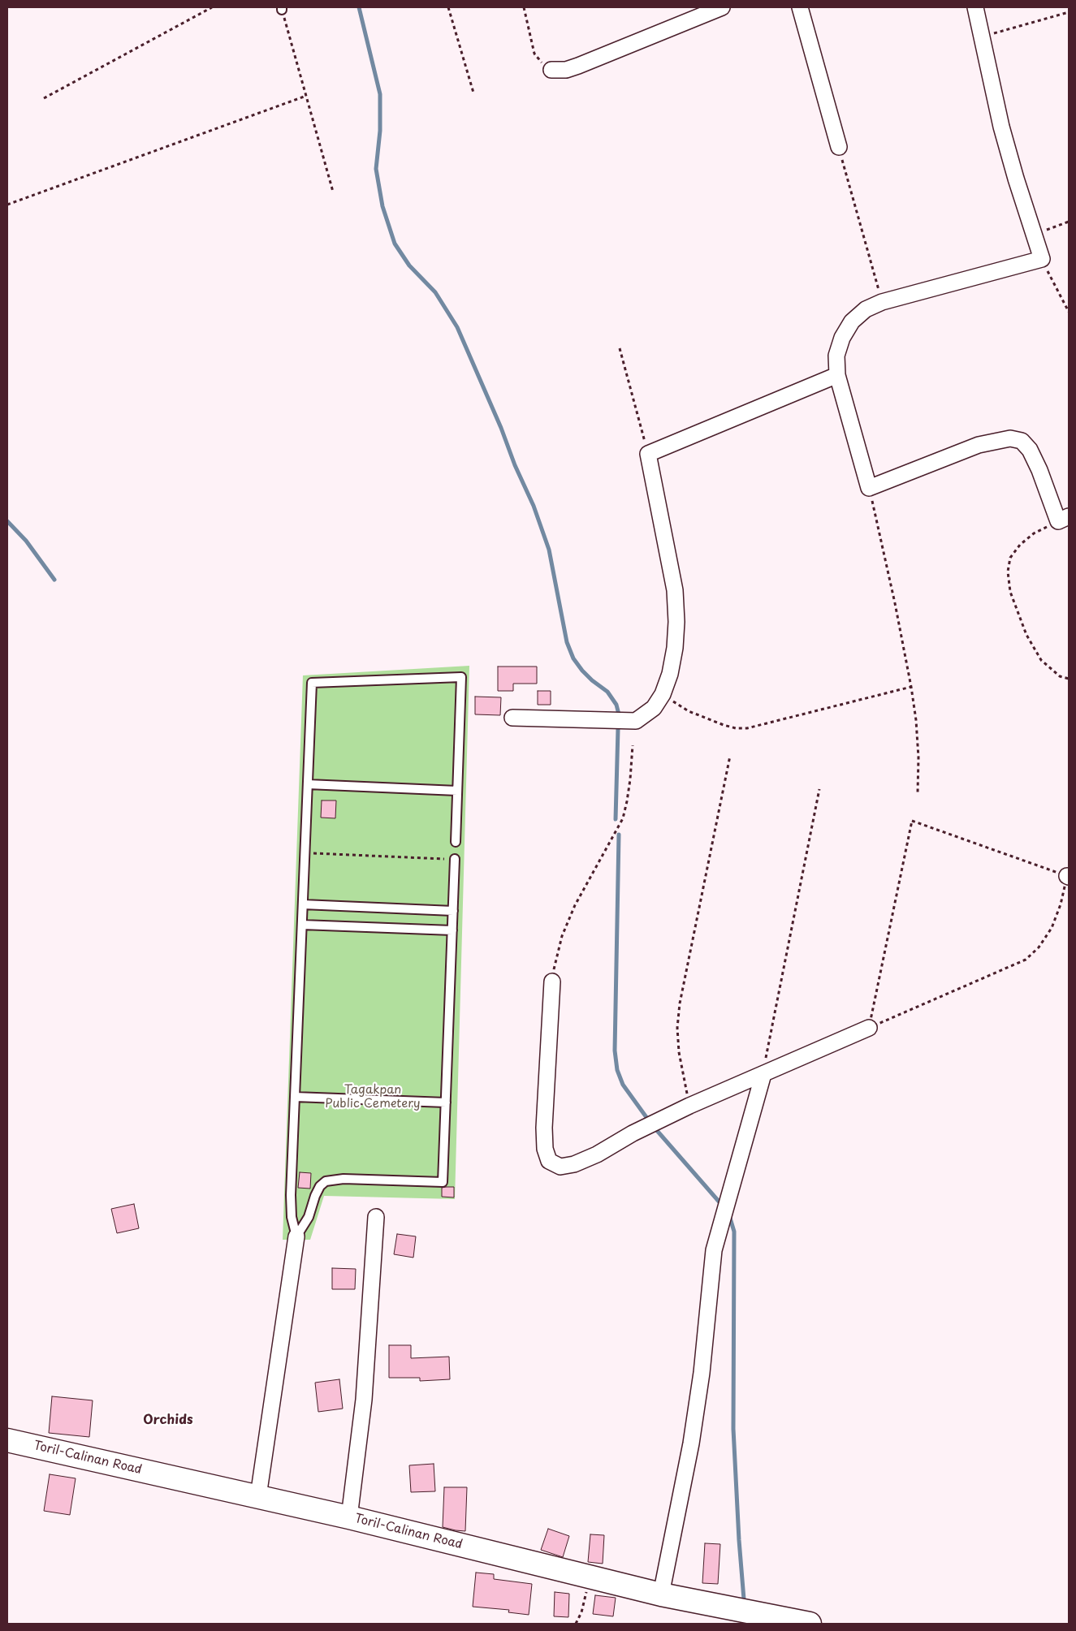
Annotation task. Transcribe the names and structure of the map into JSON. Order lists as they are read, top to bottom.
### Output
{
  "streets": {
    "main road": ["Toril-Calinan Road"]
  },
  "districts": ["Orchids"],
  "parks": ["Tagakpan Public Cemetery"]
}
